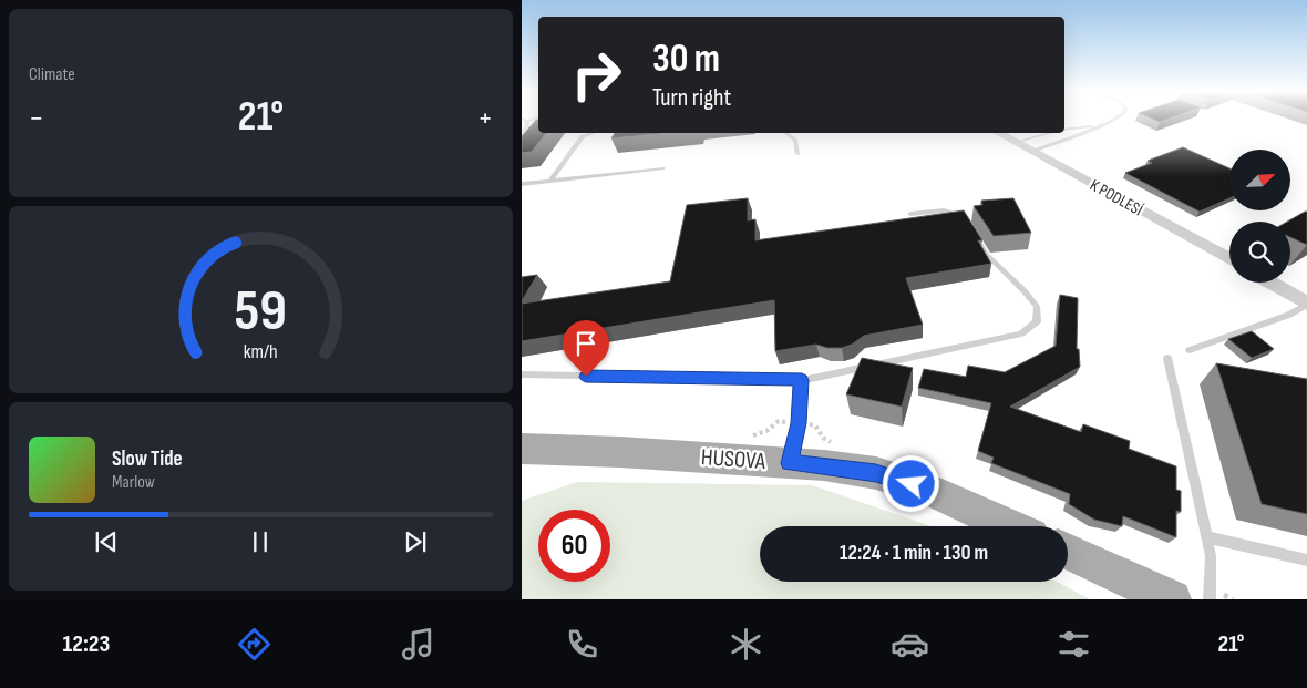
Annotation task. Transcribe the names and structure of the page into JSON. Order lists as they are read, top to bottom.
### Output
{
  "streets": {
    "main road": ["HUSOVA"],
    "street": ["K PODLESÍ"]
  },
  "north": "top right",
  "page": {
    "tile": "Climate",
    "turn": ["30 m", "Turn right"],
    "heat": ["−", "21°", "+"],
    "song": ["Slow Tide", "Marlow"],
    "limit": "60",
    "trip": "12:24 · 1 min · 130 m",
    "tabs": ["12:23", "21°"],
    "gauge": ["59", "km/h"]
  }
}
